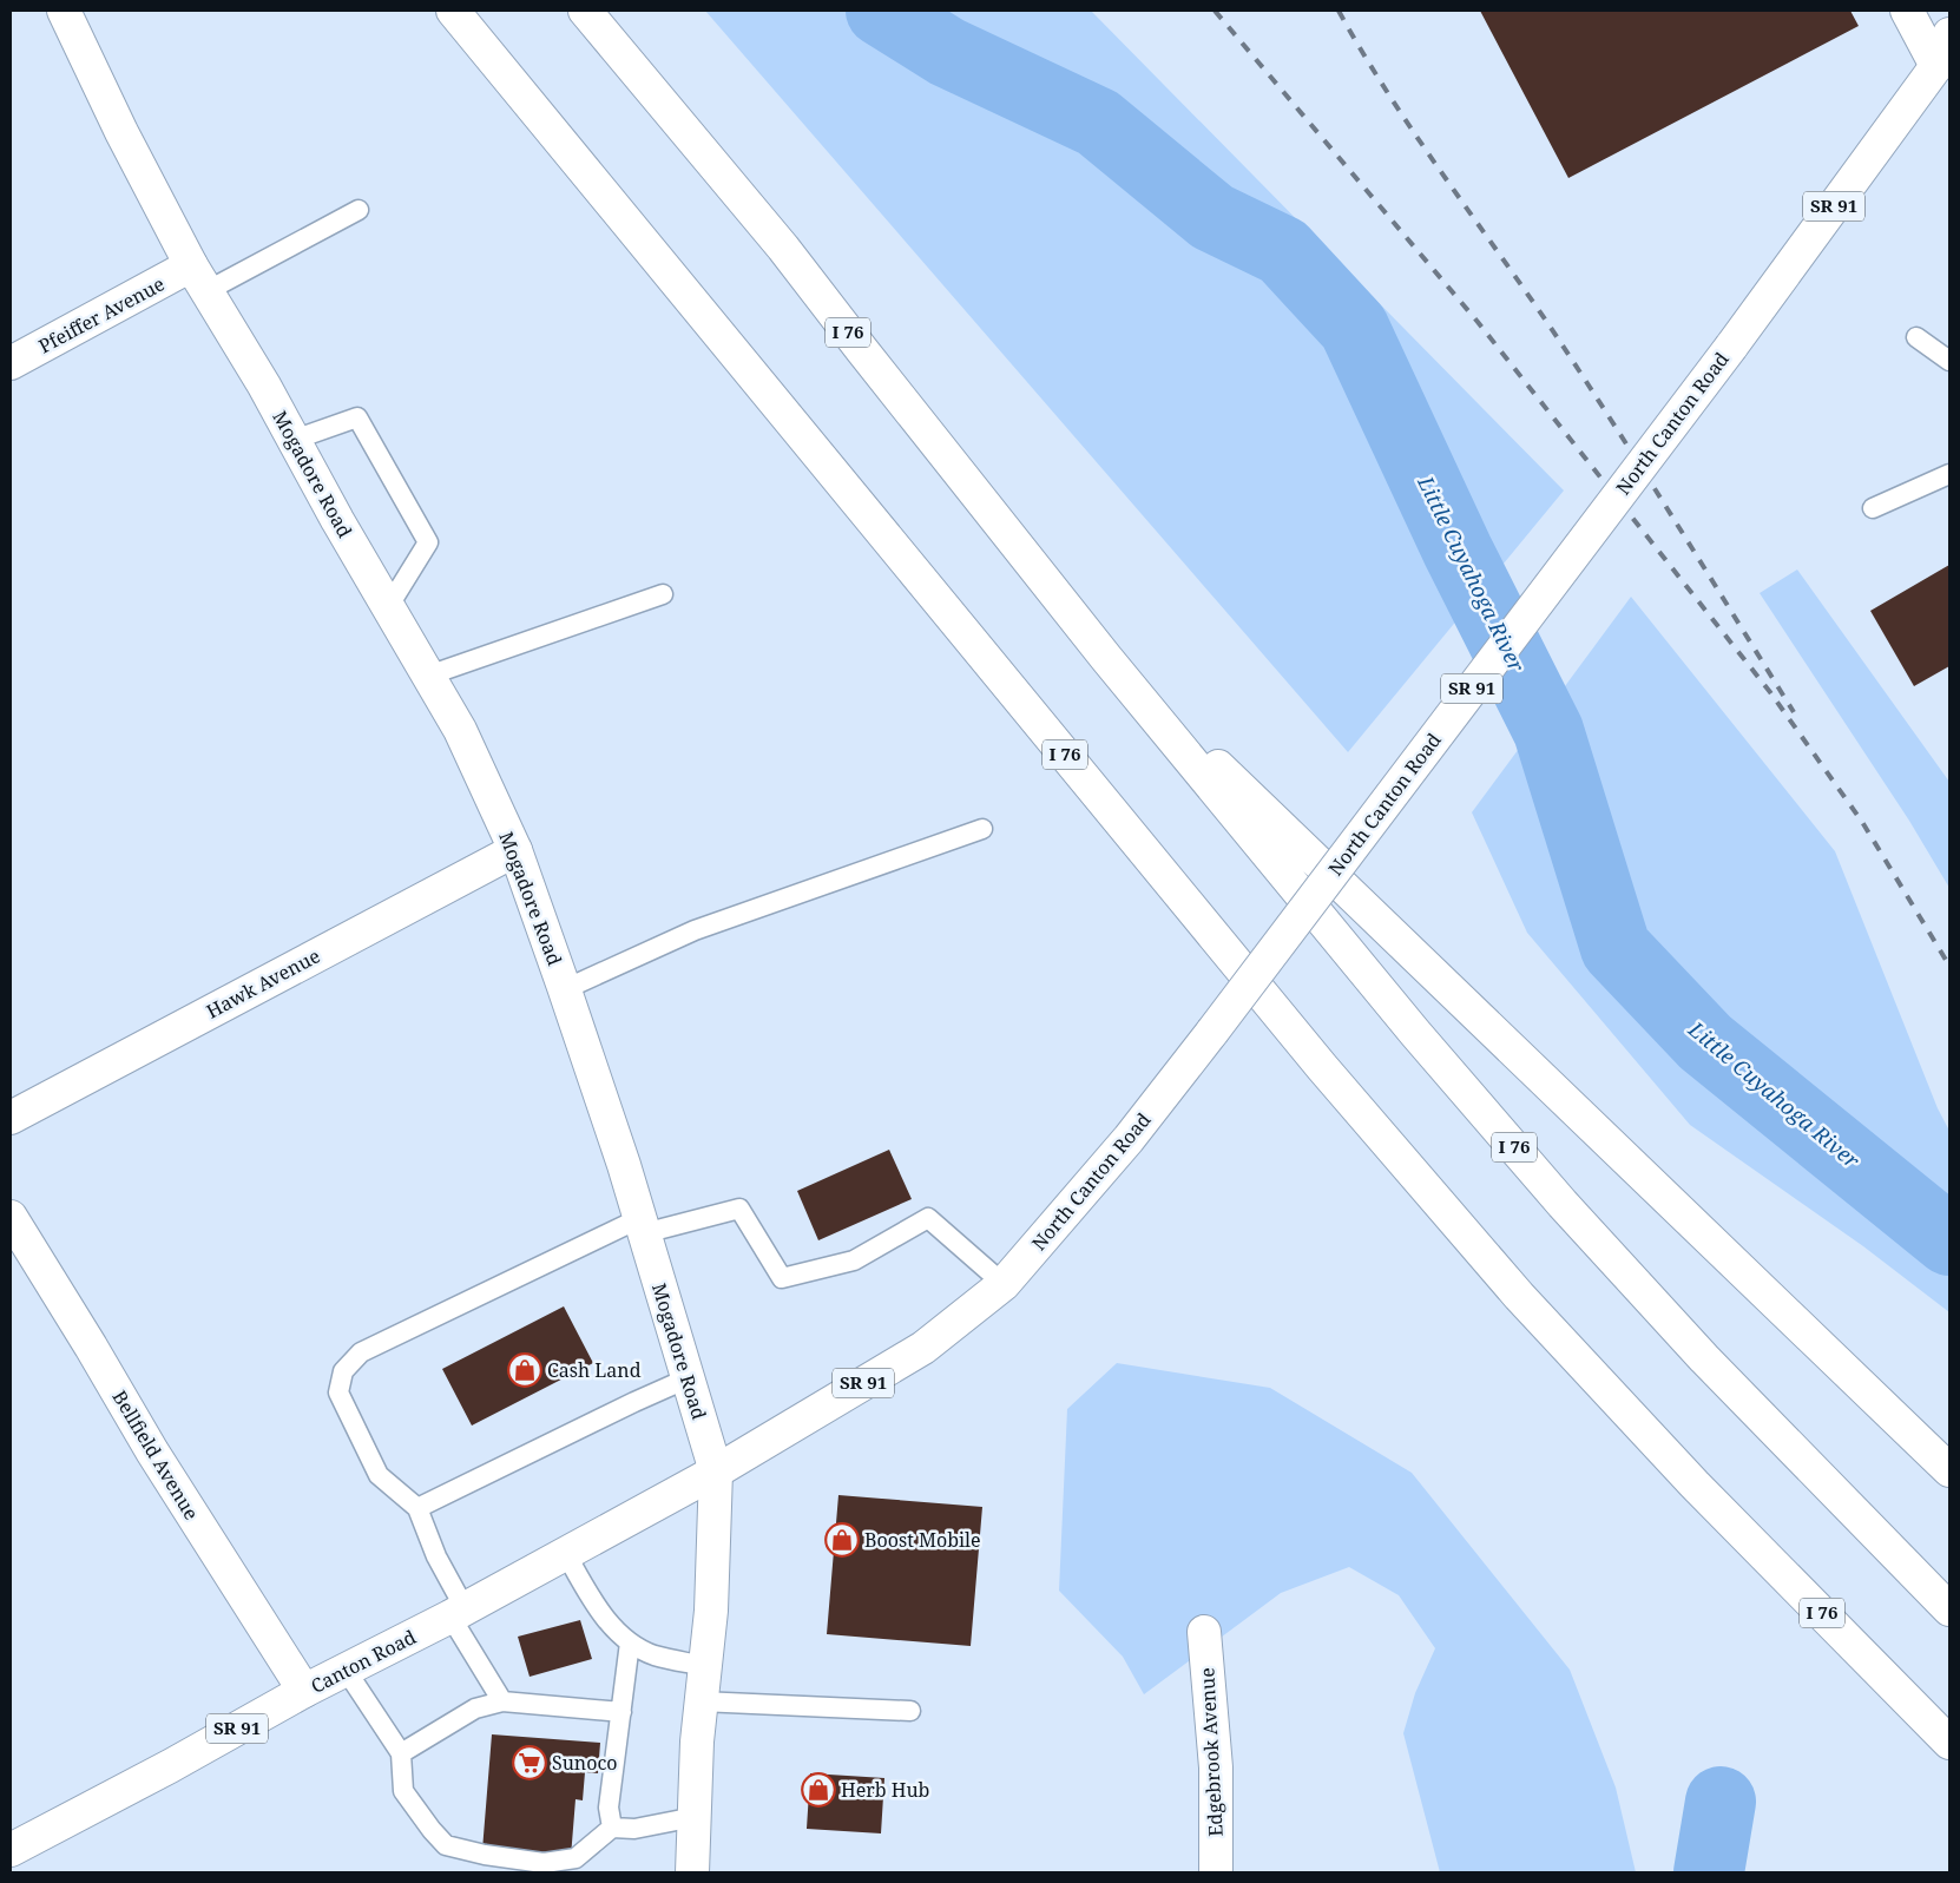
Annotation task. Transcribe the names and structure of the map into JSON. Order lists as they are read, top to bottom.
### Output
{
  "streets": {
    "main road": [
      "SR 91",
      "Pfeiffer Avenue",
      "I 76",
      "North Canton Road",
      "Mogadore Road",
      "Hawk Avenue",
      "Bellfield Avenue",
      "Canton Road",
      "Edgebrook Avenue"
    ]
  },
  "crossings": [
    ["Pfeiffer Avenue", "Mogadore Road"],
    ["North Canton Road", "Mogadore Road"],
    ["North Canton Road", "Canton Road"],
    ["Mogadore Road", "Hawk Avenue"],
    ["Mogadore Road", "Canton Road"],
    ["Bellfield Avenue", "Canton Road"]
  ],
  "water": ["Little Cuyahoga River"],
  "places": {
    "shop": ["Cash Land", "Boost Mobile", "Herb Hub"],
    "supermarket": ["Sunoco"]
  }
}
